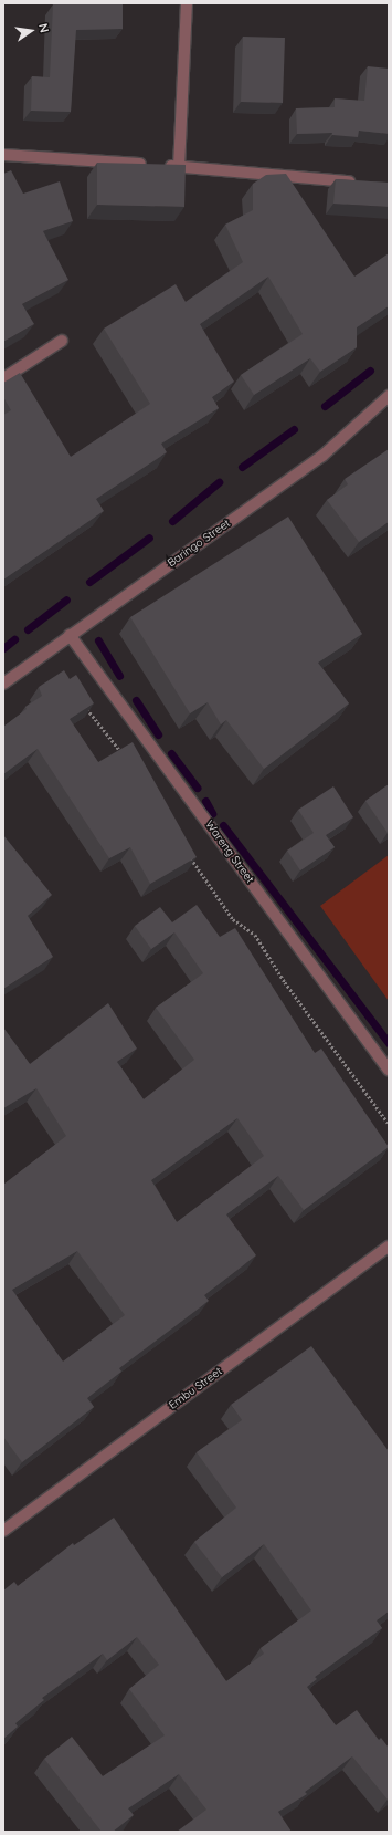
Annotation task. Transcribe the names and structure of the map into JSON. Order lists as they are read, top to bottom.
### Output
{
  "streets": {
    "street": ["Baringo Street", "Wareng Street", "Embu Street"]
  },
  "crossings": [
    ["Baringo Street", "Wareng Street"]
  ],
  "north": "right"
}
